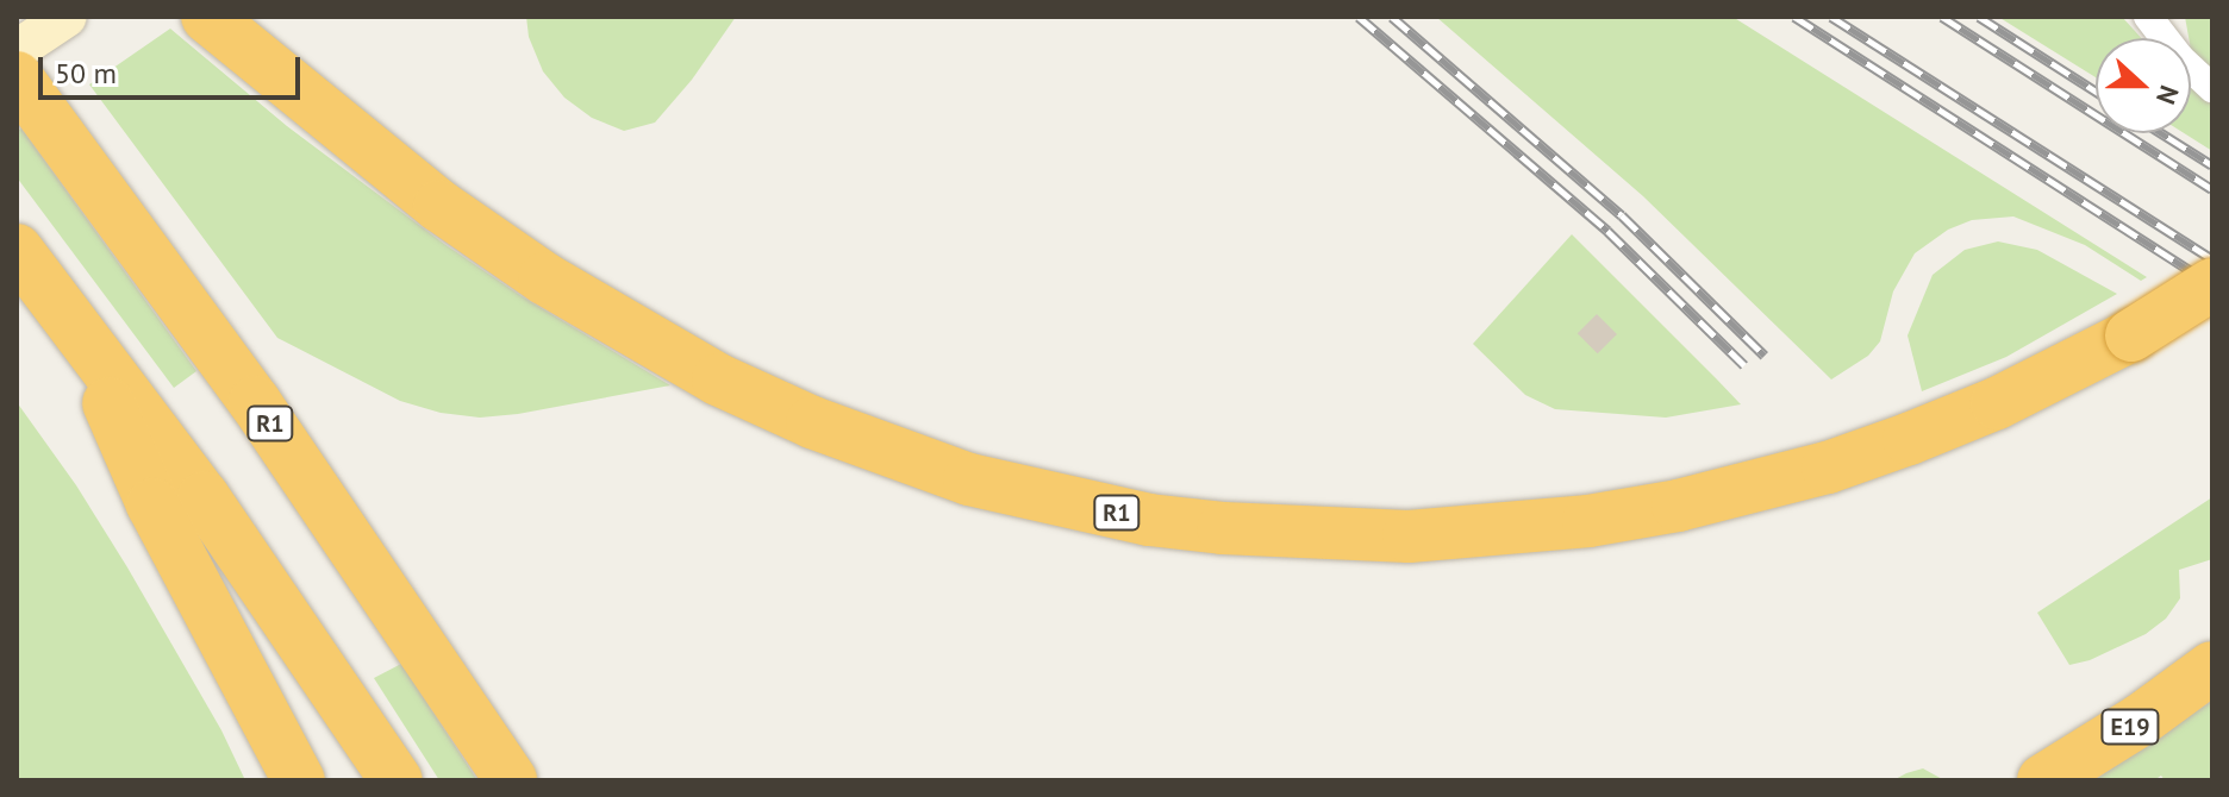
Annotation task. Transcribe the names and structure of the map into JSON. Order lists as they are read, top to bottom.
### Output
{
  "streets": {
    "highway": ["R1", "E19"]
  },
  "scale_bar": "50 m",
  "north": "right"
}
